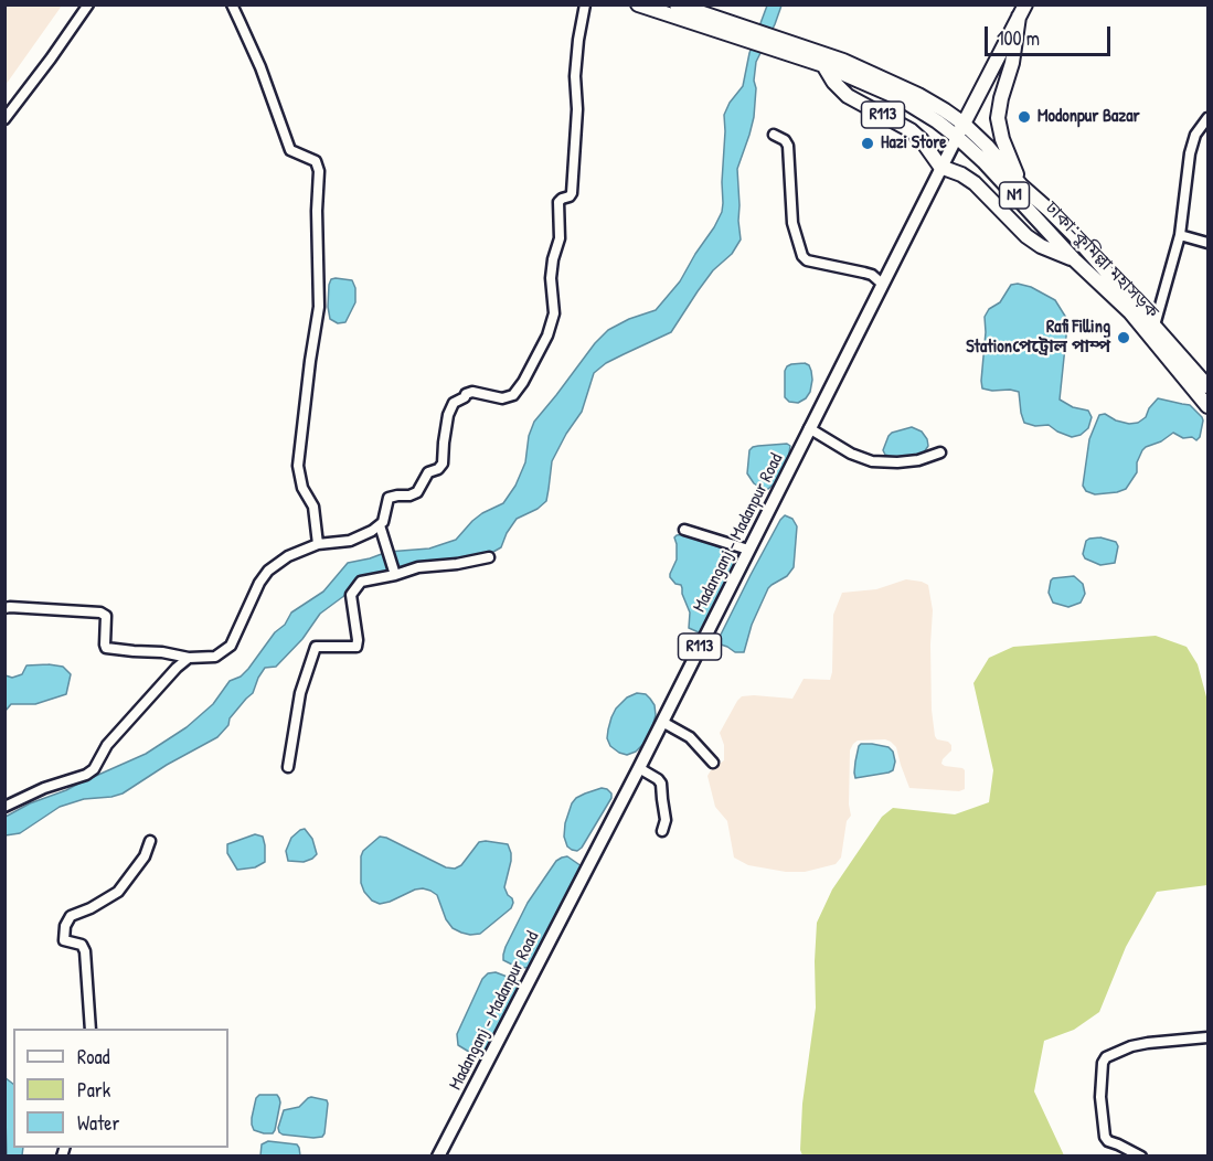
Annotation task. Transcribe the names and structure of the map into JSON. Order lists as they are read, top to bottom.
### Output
{
  "streets": {
    "highway": ["R113", "N1", "ঢাকা–কুমিল্লা মহাসড়ক"],
    "main road": ["Madanganj - Madanpur Road"]
  },
  "crossings": [
    ["R113", "ঢাকা–কুমিল্লা মহাসড়ক"],
    ["R113", "Madanganj - Madanpur Road"],
    ["ঢাকা–কুমিল্লা মহাসড়ক", "Madanganj - Madanpur Road"]
  ],
  "places": ["Modonpur Bazar", "Hazi Store", "Rafi Filling Stationপেট্রোল পাম্প"],
  "legend": ["Road", "Park", "Water"],
  "scale_bar": "100 m"
}
